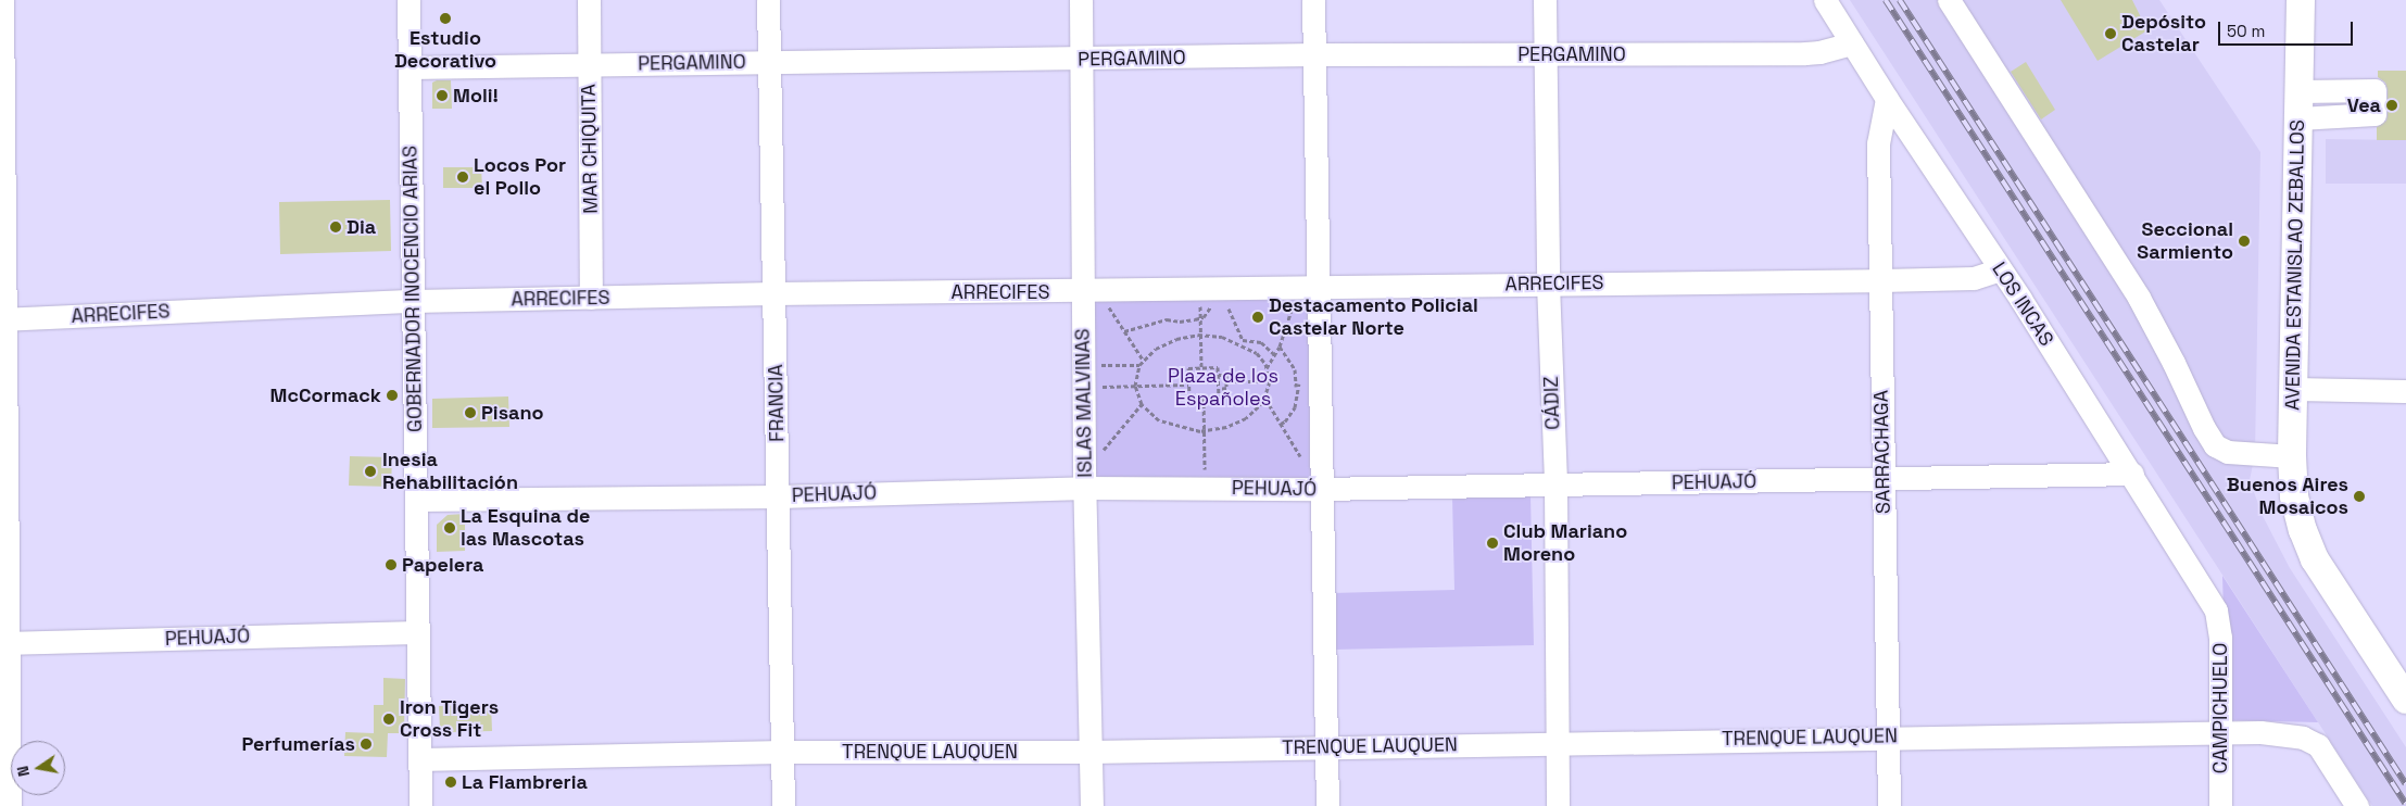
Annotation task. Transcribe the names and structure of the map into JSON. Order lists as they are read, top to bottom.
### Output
{
  "streets": {
    "main road": ["AVENIDA ESTANISLAO ZEBALLOS"],
    "street": [
      "PERGAMINO",
      "MAR CHIQUITA",
      "ARRECIFES",
      "GOBERNADOR INOCENCIO ARIAS",
      "LOS INCAS",
      "FRANCIA",
      "ISLAS MALVINAS",
      "CÁDIZ",
      "SARRACHAGA",
      "PEHUAJÓ",
      "CAMPICHUELO",
      "TRENQUE LAUQUEN"
    ]
  },
  "crossings": [
    ["PERGAMINO", "MAR CHIQUITA"],
    ["PERGAMINO", "GOBERNADOR INOCENCIO ARIAS"],
    ["PERGAMINO", "LOS INCAS"],
    ["PERGAMINO", "FRANCIA"],
    ["PERGAMINO", "ISLAS MALVINAS"],
    ["PERGAMINO", "CÁDIZ"],
    ["MAR CHIQUITA", "ARRECIFES"],
    ["ARRECIFES", "GOBERNADOR INOCENCIO ARIAS"],
    ["ARRECIFES", "LOS INCAS"],
    ["ARRECIFES", "FRANCIA"],
    ["ARRECIFES", "ISLAS MALVINAS"],
    ["ARRECIFES", "CÁDIZ"],
    ["ARRECIFES", "SARRACHAGA"],
    ["GOBERNADOR INOCENCIO ARIAS", "PEHUAJÓ"],
    ["GOBERNADOR INOCENCIO ARIAS", "TRENQUE LAUQUEN"],
    ["LOS INCAS", "SARRACHAGA"],
    ["LOS INCAS", "PEHUAJÓ"],
    ["LOS INCAS", "CAMPICHUELO"],
    ["FRANCIA", "PEHUAJÓ"],
    ["FRANCIA", "TRENQUE LAUQUEN"],
    ["ISLAS MALVINAS", "PEHUAJÓ"],
    ["ISLAS MALVINAS", "TRENQUE LAUQUEN"],
    ["CÁDIZ", "PEHUAJÓ"],
    ["CÁDIZ", "TRENQUE LAUQUEN"],
    ["SARRACHAGA", "PEHUAJÓ"],
    ["SARRACHAGA", "TRENQUE LAUQUEN"],
    ["CAMPICHUELO", "TRENQUE LAUQUEN"]
  ],
  "parks": ["Plaza de los Españoles"],
  "places": [
    "Estudio Decorativo",
    "Depósito Castelar",
    "Moli!",
    "Vea",
    "Locos Por el Pollo",
    "Dia",
    "Seccional Sarmiento",
    "Destacamento Policial Castelar Norte",
    "McCormack",
    "Pisano",
    "Inesia Rehabilitación",
    "Buenos Aires Mosaicos",
    "La Esquina de las Mascotas",
    "Club Mariano Moreno",
    "Papelera",
    "Iron Tigers Cross Fit",
    "Perfumerías",
    "La Flambreria"
  ],
  "scale_bar": "50 m",
  "north": "left"
}
